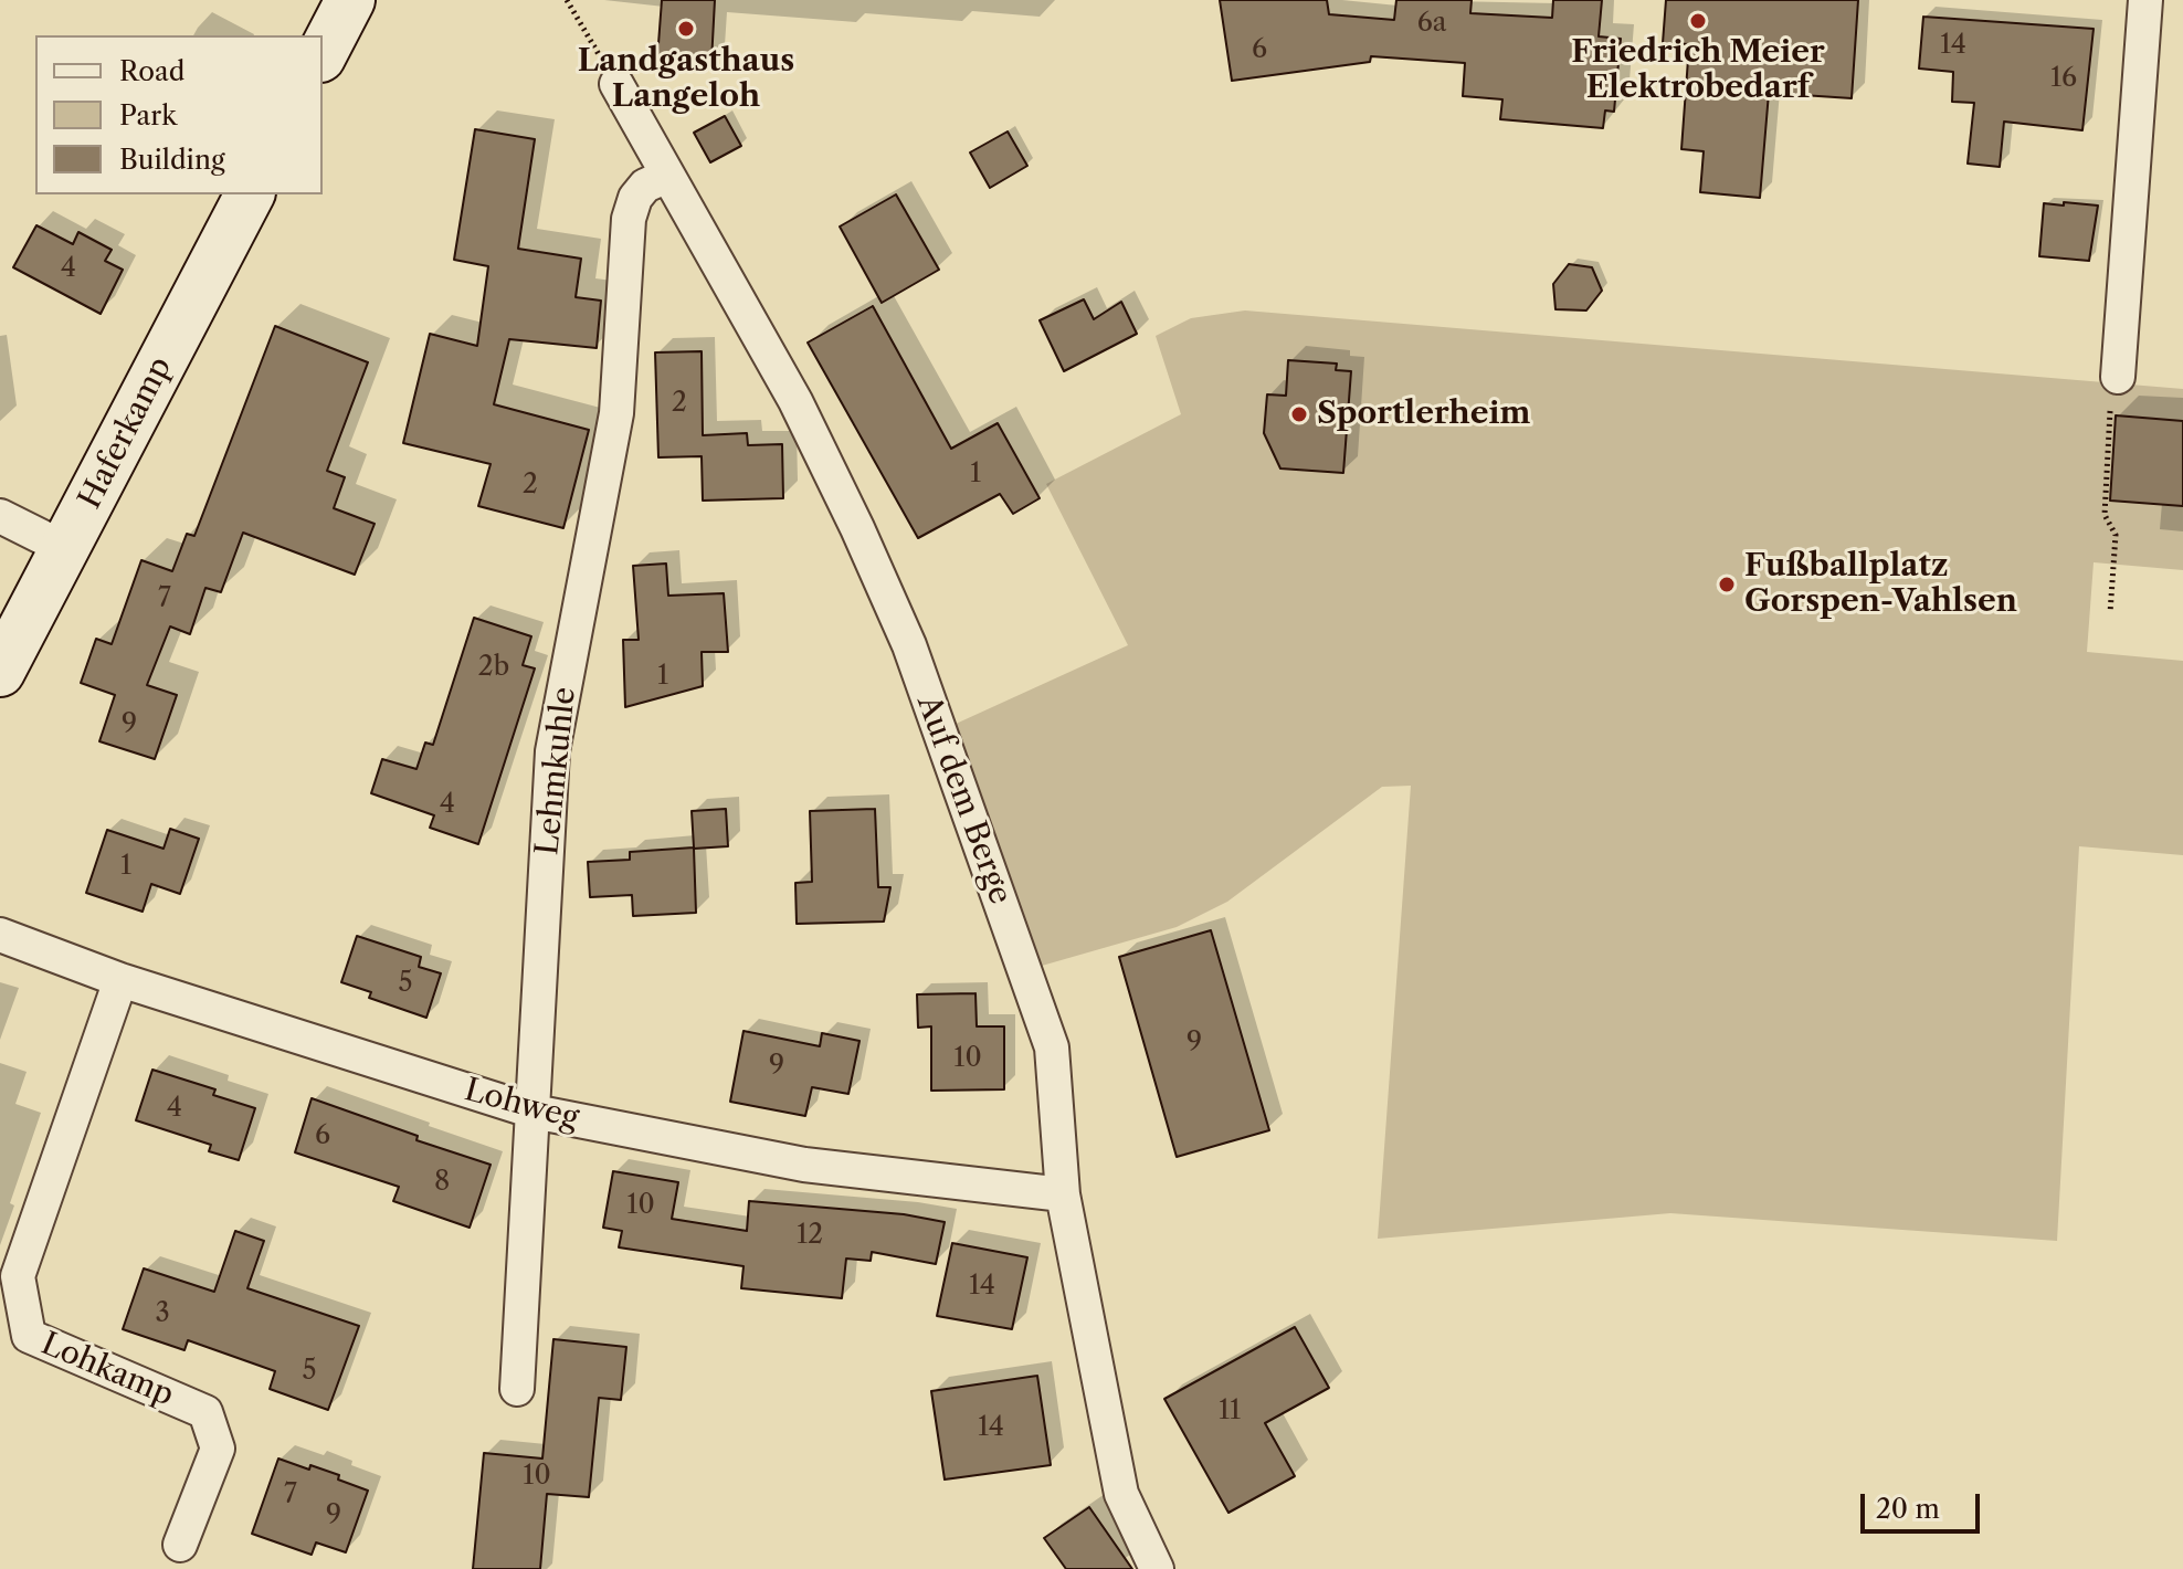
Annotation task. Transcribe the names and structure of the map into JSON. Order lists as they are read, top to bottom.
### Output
{
  "streets": {
    "street": [
      "Haferkamp",
      "Lehmkuhle",
      "Auf dem Berge",
      "Lohweg",
      "Lohkamp"
    ]
  },
  "crossings": [
    ["Lehmkuhle", "Auf dem Berge"],
    ["Lehmkuhle", "Lohweg"],
    ["Auf dem Berge", "Lohweg"],
    ["Lohweg", "Lohkamp"]
  ],
  "places": [
    "Friedrich Meier Elektrobedarf",
    "Landgasthaus Langeloh",
    "Sportlerheim",
    "Fußballplatz Gorspen-Vahlsen"
  ],
  "house_numbers": [
    "6a",
    "14",
    "6",
    "16",
    "4",
    "2",
    "1",
    "2",
    "7",
    "2b",
    "1",
    "9",
    "4",
    "1",
    "5",
    "9",
    "10",
    "9",
    "4",
    "6",
    "8",
    "10",
    "12",
    "14",
    "3",
    "5",
    "11",
    "14",
    "10",
    "7",
    "9"
  ],
  "legend": ["Road", "Park", "Building"],
  "scale_bar": "20 m"
}
